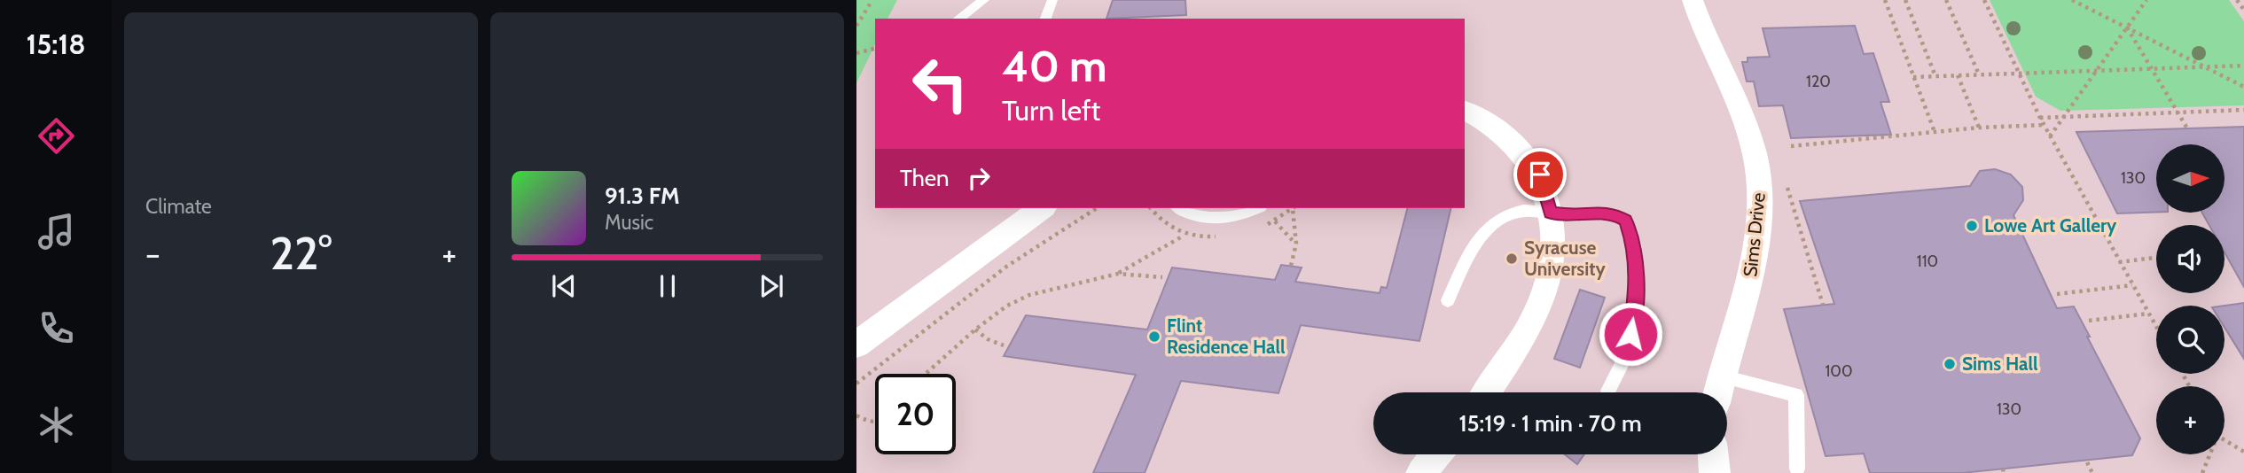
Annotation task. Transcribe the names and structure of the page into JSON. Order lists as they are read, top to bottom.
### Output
{
  "streets": {
    "street": ["Sims Drive"]
  },
  "places": [
    "Lowe Art Gallery",
    "Syracuse University",
    "Flint Residence Hall",
    "Sims Hall"
  ],
  "house_numbers": [
    "120",
    "130",
    "110",
    "100",
    "130"
  ],
  "north": "right",
  "page": {
    "tabs": "15:18",
    "tile": "Climate",
    "turn": ["40 m", "Turn left"],
    "map_buttons": "+",
    "then": "Then",
    "song": ["91.3 FM", "Music"],
    "heat": ["−", "22°", "+"],
    "limit": "20",
    "trip": "15:19 · 1 min · 70 m"
  }
}
